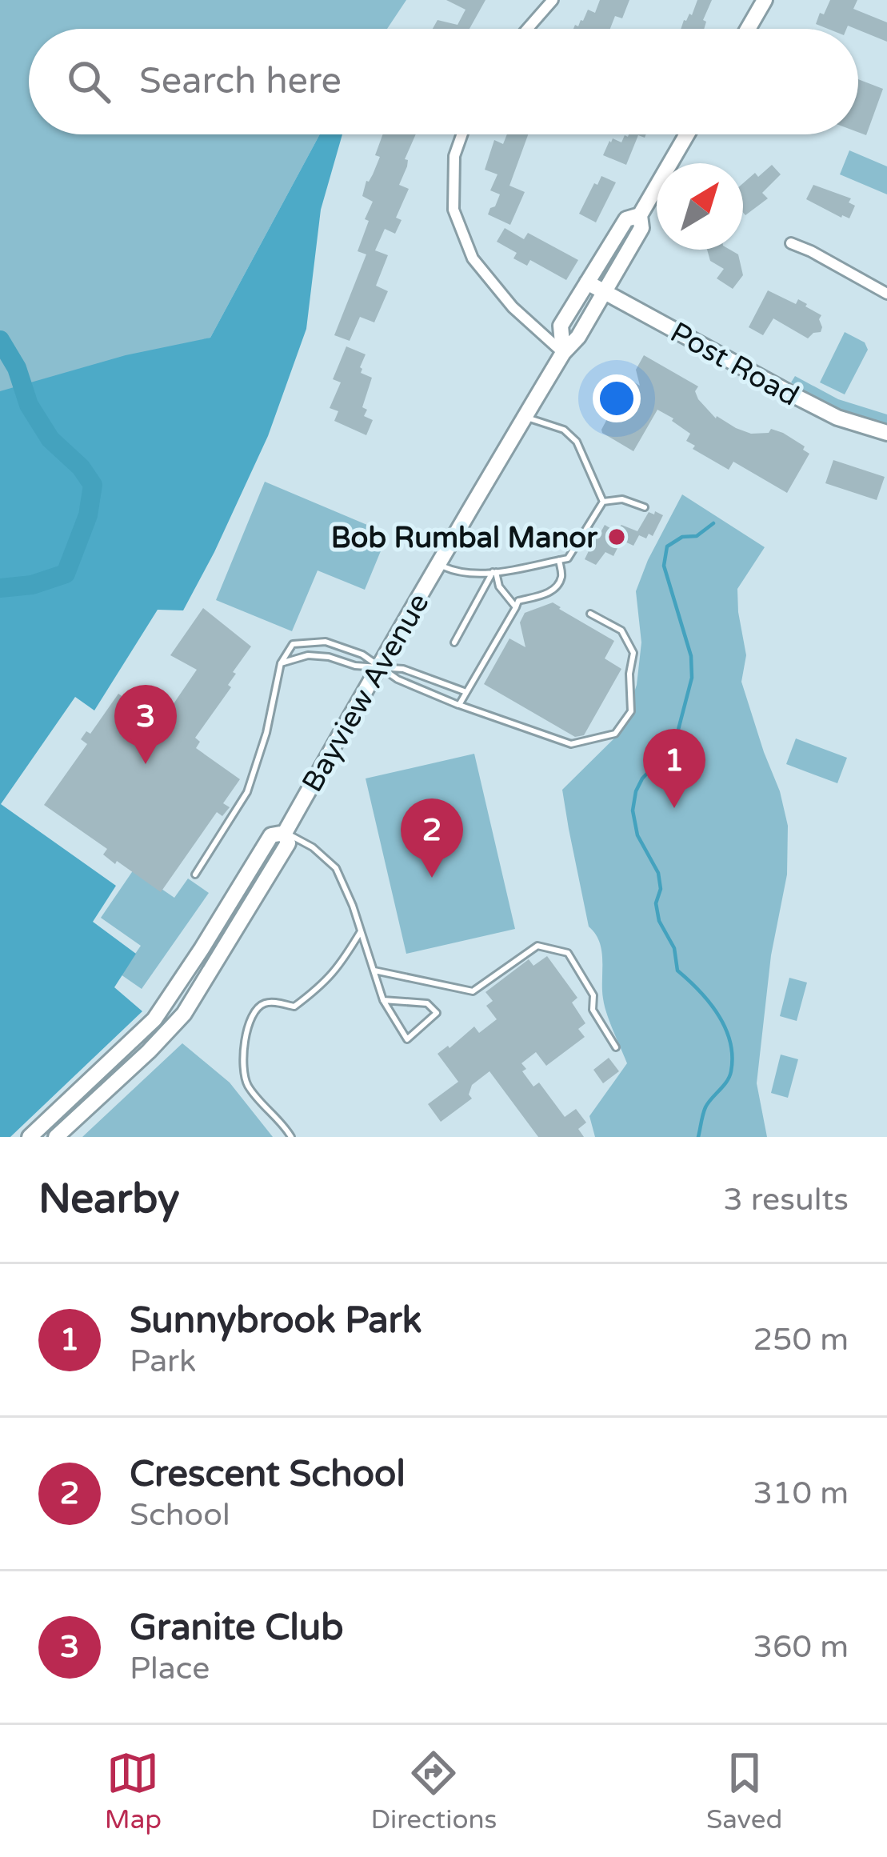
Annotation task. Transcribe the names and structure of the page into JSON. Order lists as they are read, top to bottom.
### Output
{
  "streets": {
    "main road": ["Post Road", "Bayview Avenue"]
  },
  "crossings": [
    ["Post Road", "Bayview Avenue"]
  ],
  "places": ["Bob Rumbal Manor"],
  "north": "top right",
  "page": {
    "search": "Search here",
    "pins": ["3", "1", "2"],
    "heading": ["Nearby", "3 results"],
    "list": [
      {
        "mark": "1",
        "name": "Sunnybrook Park",
        "note": "Park",
        "value": "250 m"
      },
      {
        "mark": "2",
        "name": "Crescent School",
        "note": "School",
        "value": "310 m"
      },
      {
        "mark": "3",
        "name": "Granite Club",
        "note": "Place",
        "value": "360 m"
      }
    ],
    "nav": ["Map", "Directions", "Saved"]
  }
}
